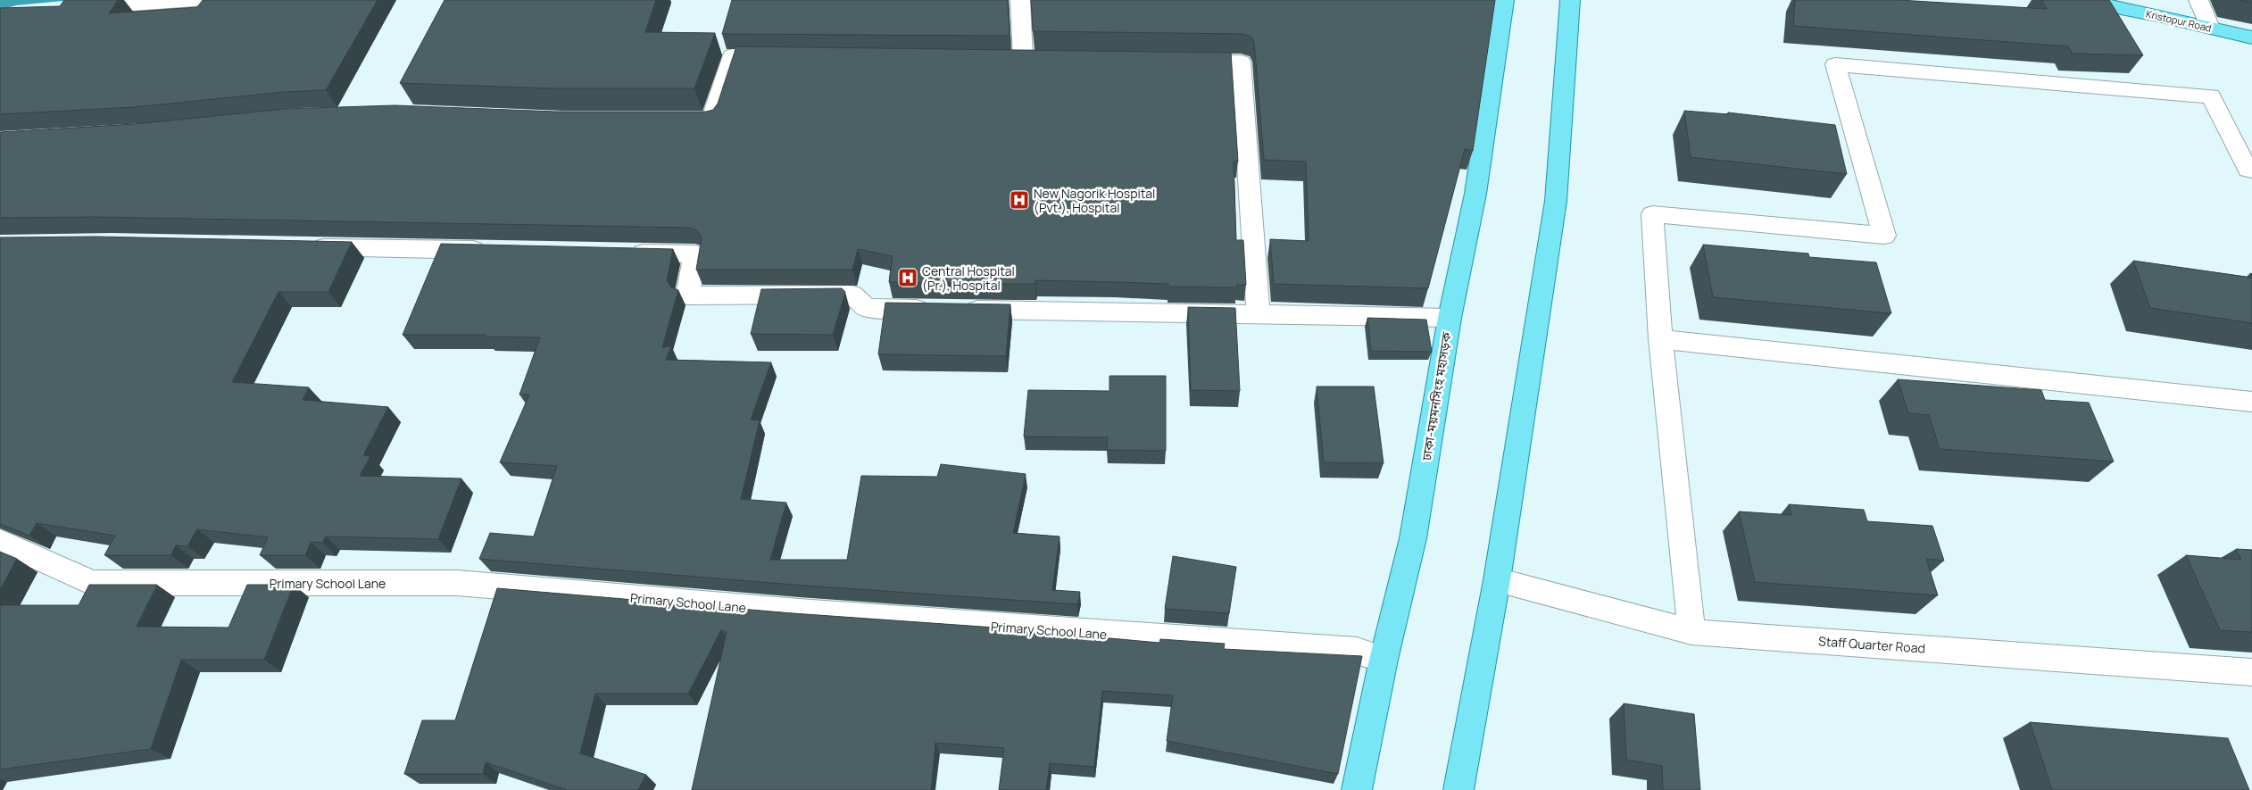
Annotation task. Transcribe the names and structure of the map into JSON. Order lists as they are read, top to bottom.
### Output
{
  "streets": {
    "main road": ["Kristopur Road", "ঢাকা-ময়মনসিংহ মহাসড়ক"],
    "street": ["Primary School Lane", "Staff Quarter Road"]
  },
  "crossings": [
    ["ঢাকা-ময়মনসিংহ মহাসড়ক", "Primary School Lane"]
  ],
  "places": {
    "hospital": ["New Nagorik Hospital (Pvt.), Hospital", "Central Hospital (Pr.), Hospital"]
  }
}
